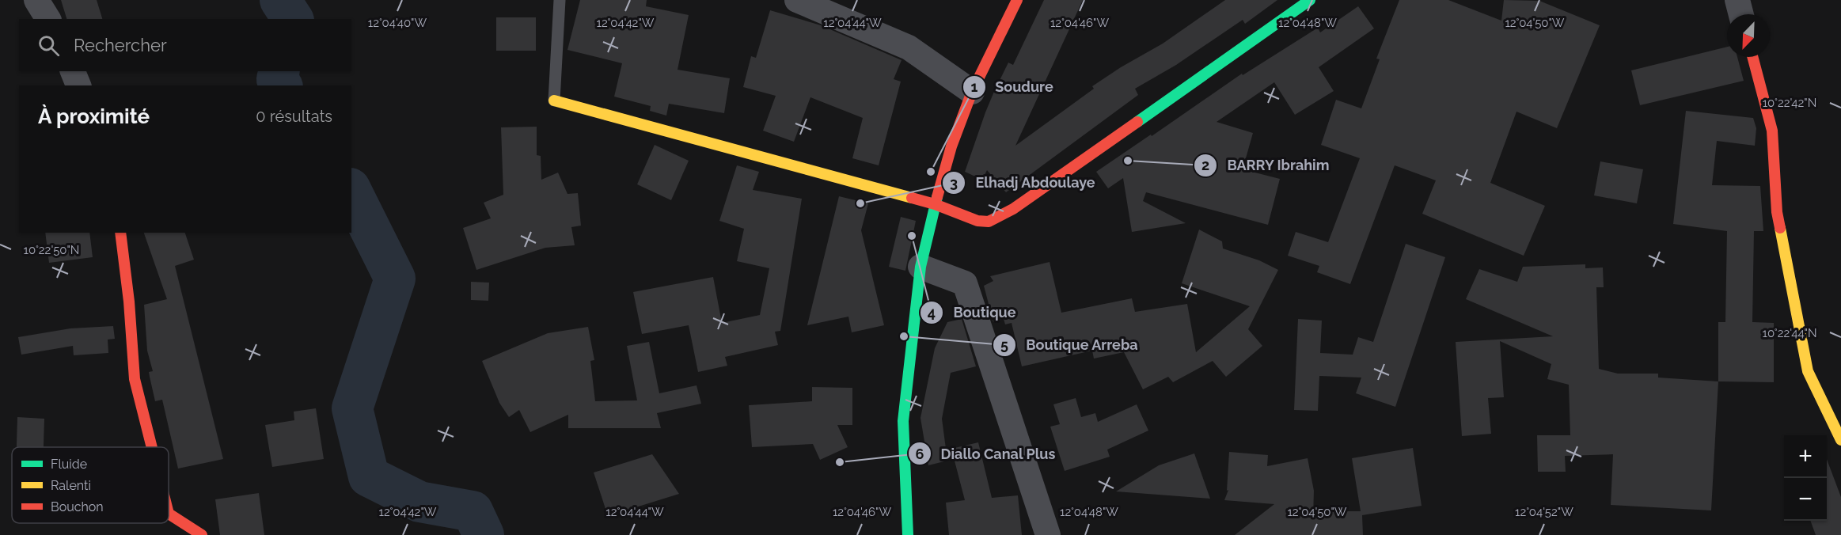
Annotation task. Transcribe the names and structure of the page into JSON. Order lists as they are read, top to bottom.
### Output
{
  "places": [
    "BARRY Ibrahim",
    "Soudure",
    "Elhadj Abdoulaye",
    "Boutique",
    "Boutique Arreba",
    "Diallo Canal Plus"
  ],
  "legend": ["Fluide", "Ralenti", "Bouchon"],
  "north": "bottom left",
  "page": {
    "search": "Rechercher",
    "heading": ["À proximité", "0 résultats"],
    "map_buttons": ["+", "−"]
  },
  "coordinates": [
    "12°04'40\"W",
    "12°04'42\"W",
    "12°04'44\"W",
    "12°04'46\"W",
    "12°04'48\"W",
    "12°04'50\"W",
    "10°22'42\"N",
    "10°22'50\"N",
    "10°22'44\"N",
    "12°04'52\"W"
  ]
}
